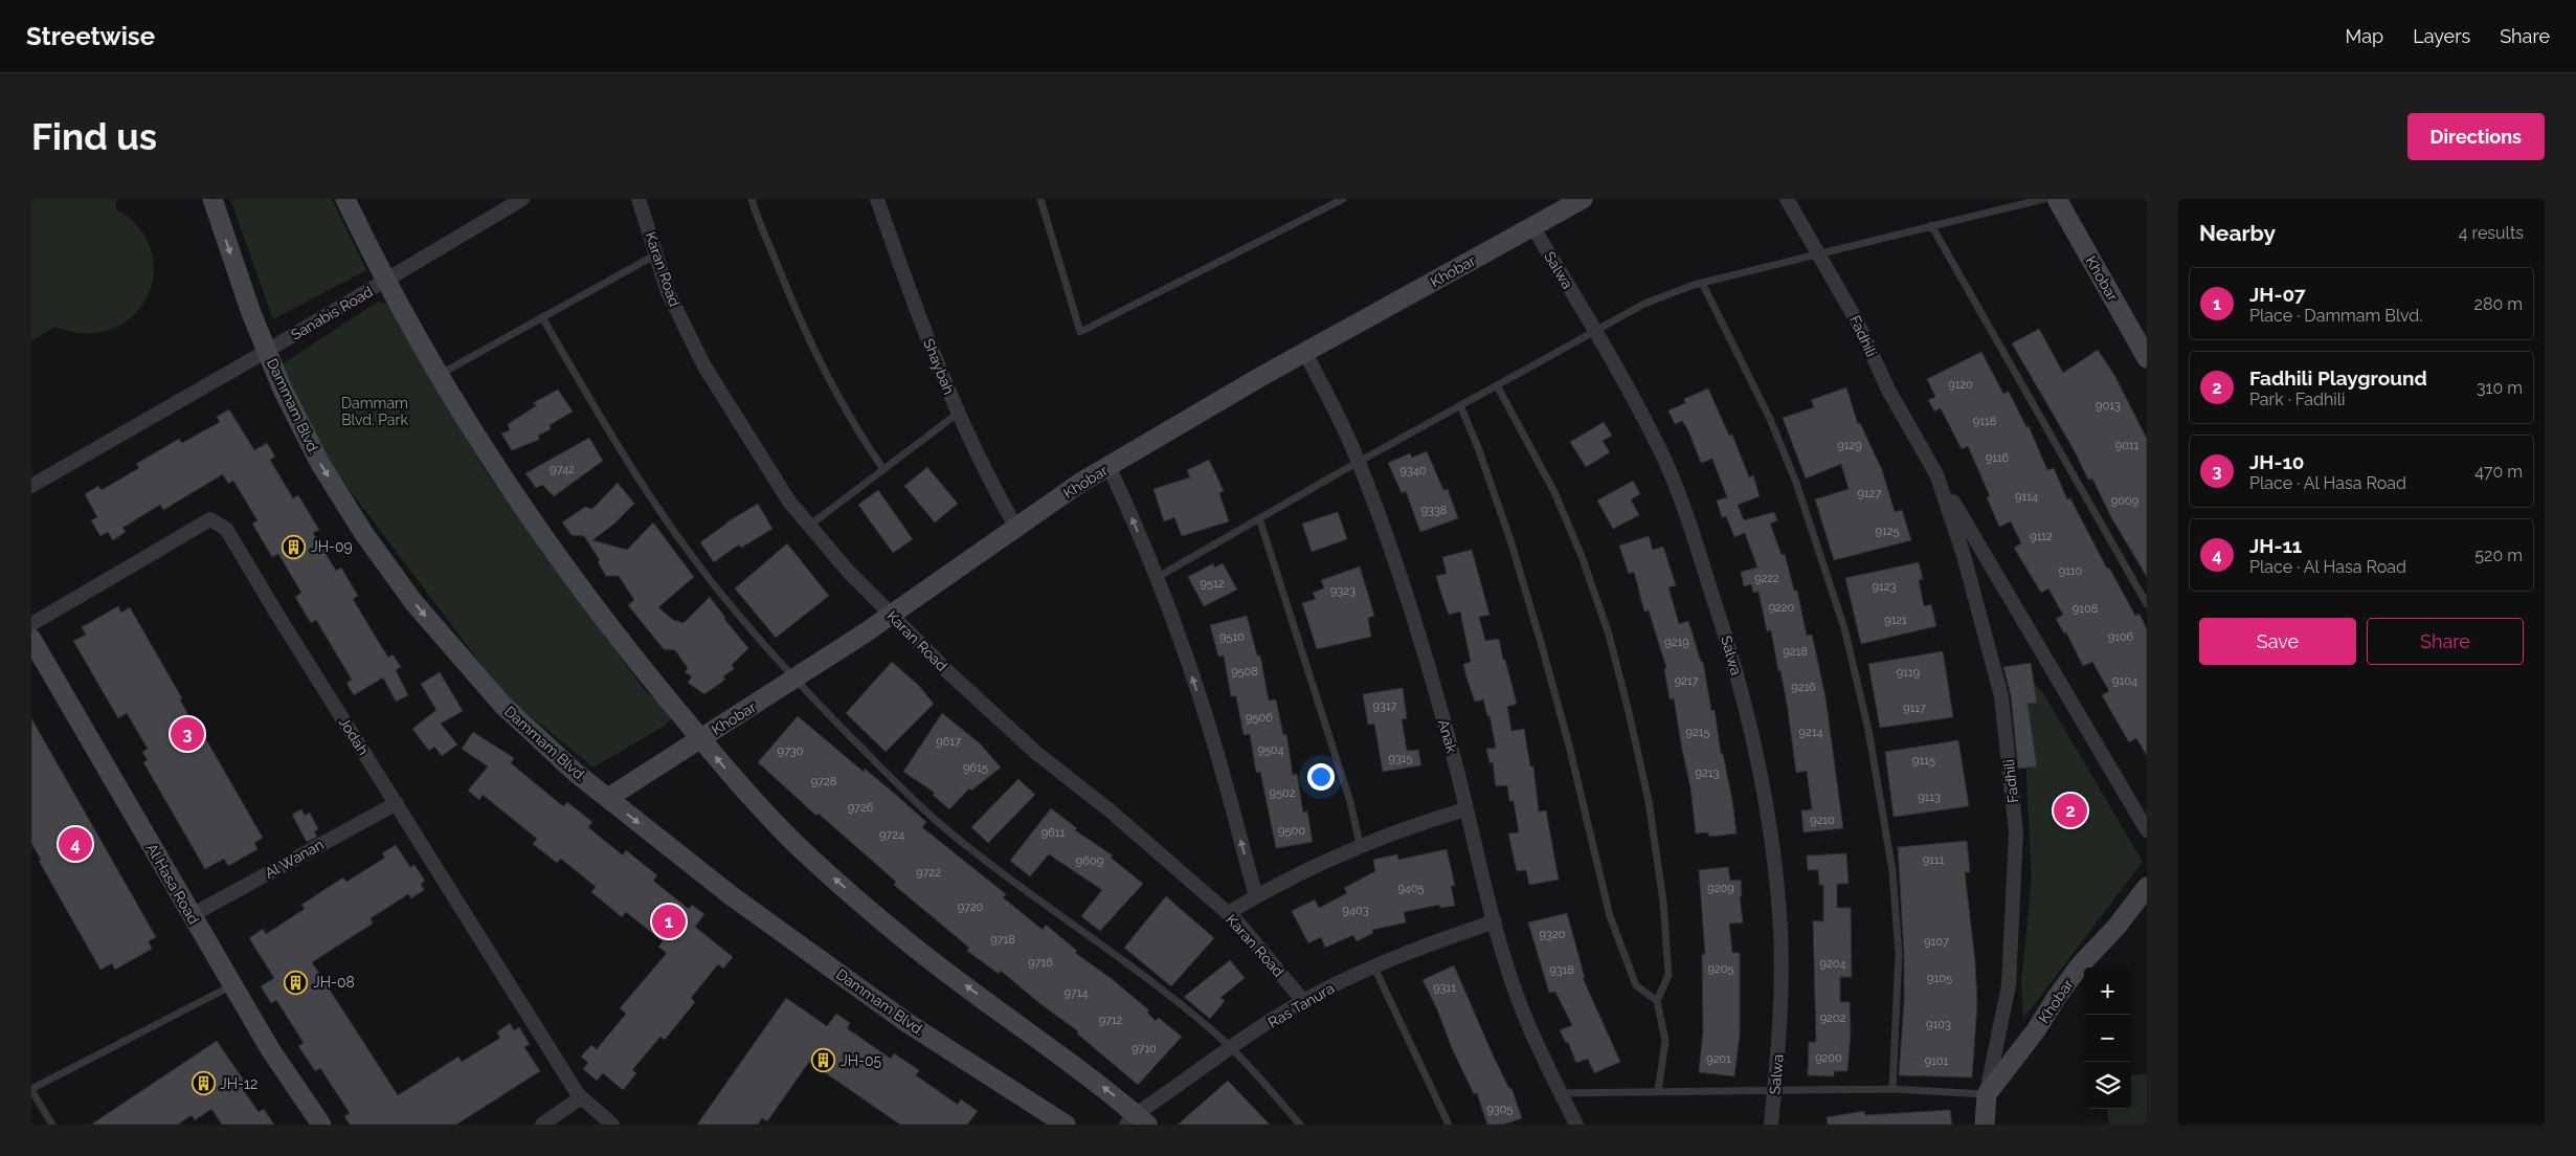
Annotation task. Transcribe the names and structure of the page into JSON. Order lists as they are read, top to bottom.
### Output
{
  "streets": {
    "main road": ["Khobar", "Dammam Blvd.", "Al Hasa Road"],
    "street": [
      "Karan Road",
      "Salwa",
      "Sanabis Road",
      "Fadhili",
      "Shaybah",
      "Jodah",
      "Anak",
      "Al Wanan",
      "Ras Tanura"
    ]
  },
  "crossings": [
    ["Karan Road", "Khobar"],
    ["Karan Road", "Ras Tanura"],
    ["Salwa", "Khobar"],
    ["Khobar", "Fadhili"],
    ["Khobar", "Shaybah"],
    ["Khobar", "Dammam Blvd."],
    ["Khobar", "Anak"],
    ["Sanabis Road", "Dammam Blvd."],
    ["Jodah", "Al Wanan"],
    ["Anak", "Ras Tanura"],
    ["Al Wanan", "Al Hasa Road"]
  ],
  "parks": ["Dammam Blvd. Park"],
  "places": {
    "building": [
      "JH-09",
      "JH-08",
      "JH-05",
      "JH-12"
    ]
  },
  "house_numbers": [
    "9120",
    "9013",
    "9118",
    "9129",
    "9011",
    "9116",
    "9742",
    "9340",
    "9127",
    "9114",
    "9009",
    "9338",
    "9125",
    "9112",
    "9110",
    "9222",
    "9512",
    "9123",
    "9323",
    "9220",
    "9108",
    "9121",
    "9510",
    "9106",
    "9219",
    "9218",
    "9508",
    "9119",
    "9217",
    "9104",
    "9216",
    "9317",
    "9117",
    "9506",
    "9215",
    "9214",
    "9617",
    "9504",
    "9730",
    "9315",
    "9115",
    "9615",
    "9213",
    "9728",
    "9502",
    "9113",
    "9726",
    "9210",
    "9500",
    "9611",
    "9724",
    "9111",
    "9609",
    "9722",
    "9405",
    "9209",
    "9720",
    "9403",
    "9320",
    "9718",
    "9107",
    "9716",
    "9204",
    "9205",
    "9318",
    "9105",
    "9311",
    "9714",
    "9202",
    "9712",
    "9103",
    "9710",
    "9200",
    "9201",
    "9101",
    "9305"
  ],
  "page": {
    "header": "Streetwise",
    "nav": ["Map", "Layers", "Share"],
    "buttons": [
      "Directions",
      ["Save", "Share"]
    ],
    "title": "Find us",
    "heading": ["Nearby", "4 results"],
    "list": [
      {
        "mark": "1",
        "name": "JH-07",
        "note": "Place · Dammam Blvd.",
        "value": "280 m"
      },
      {
        "mark": "2",
        "name": "Fadhili Playground",
        "note": "Park · Fadhili",
        "value": "310 m"
      },
      {
        "mark": "3",
        "name": "JH-10",
        "note": "Place · Al Hasa Road",
        "value": "470 m"
      },
      {
        "mark": "4",
        "name": "JH-11",
        "note": "Place · Al Hasa Road",
        "value": "520 m"
      }
    ],
    "pins": [
      "3",
      "2",
      "4",
      "1"
    ],
    "map_buttons": ["+", "−"]
  }
}
